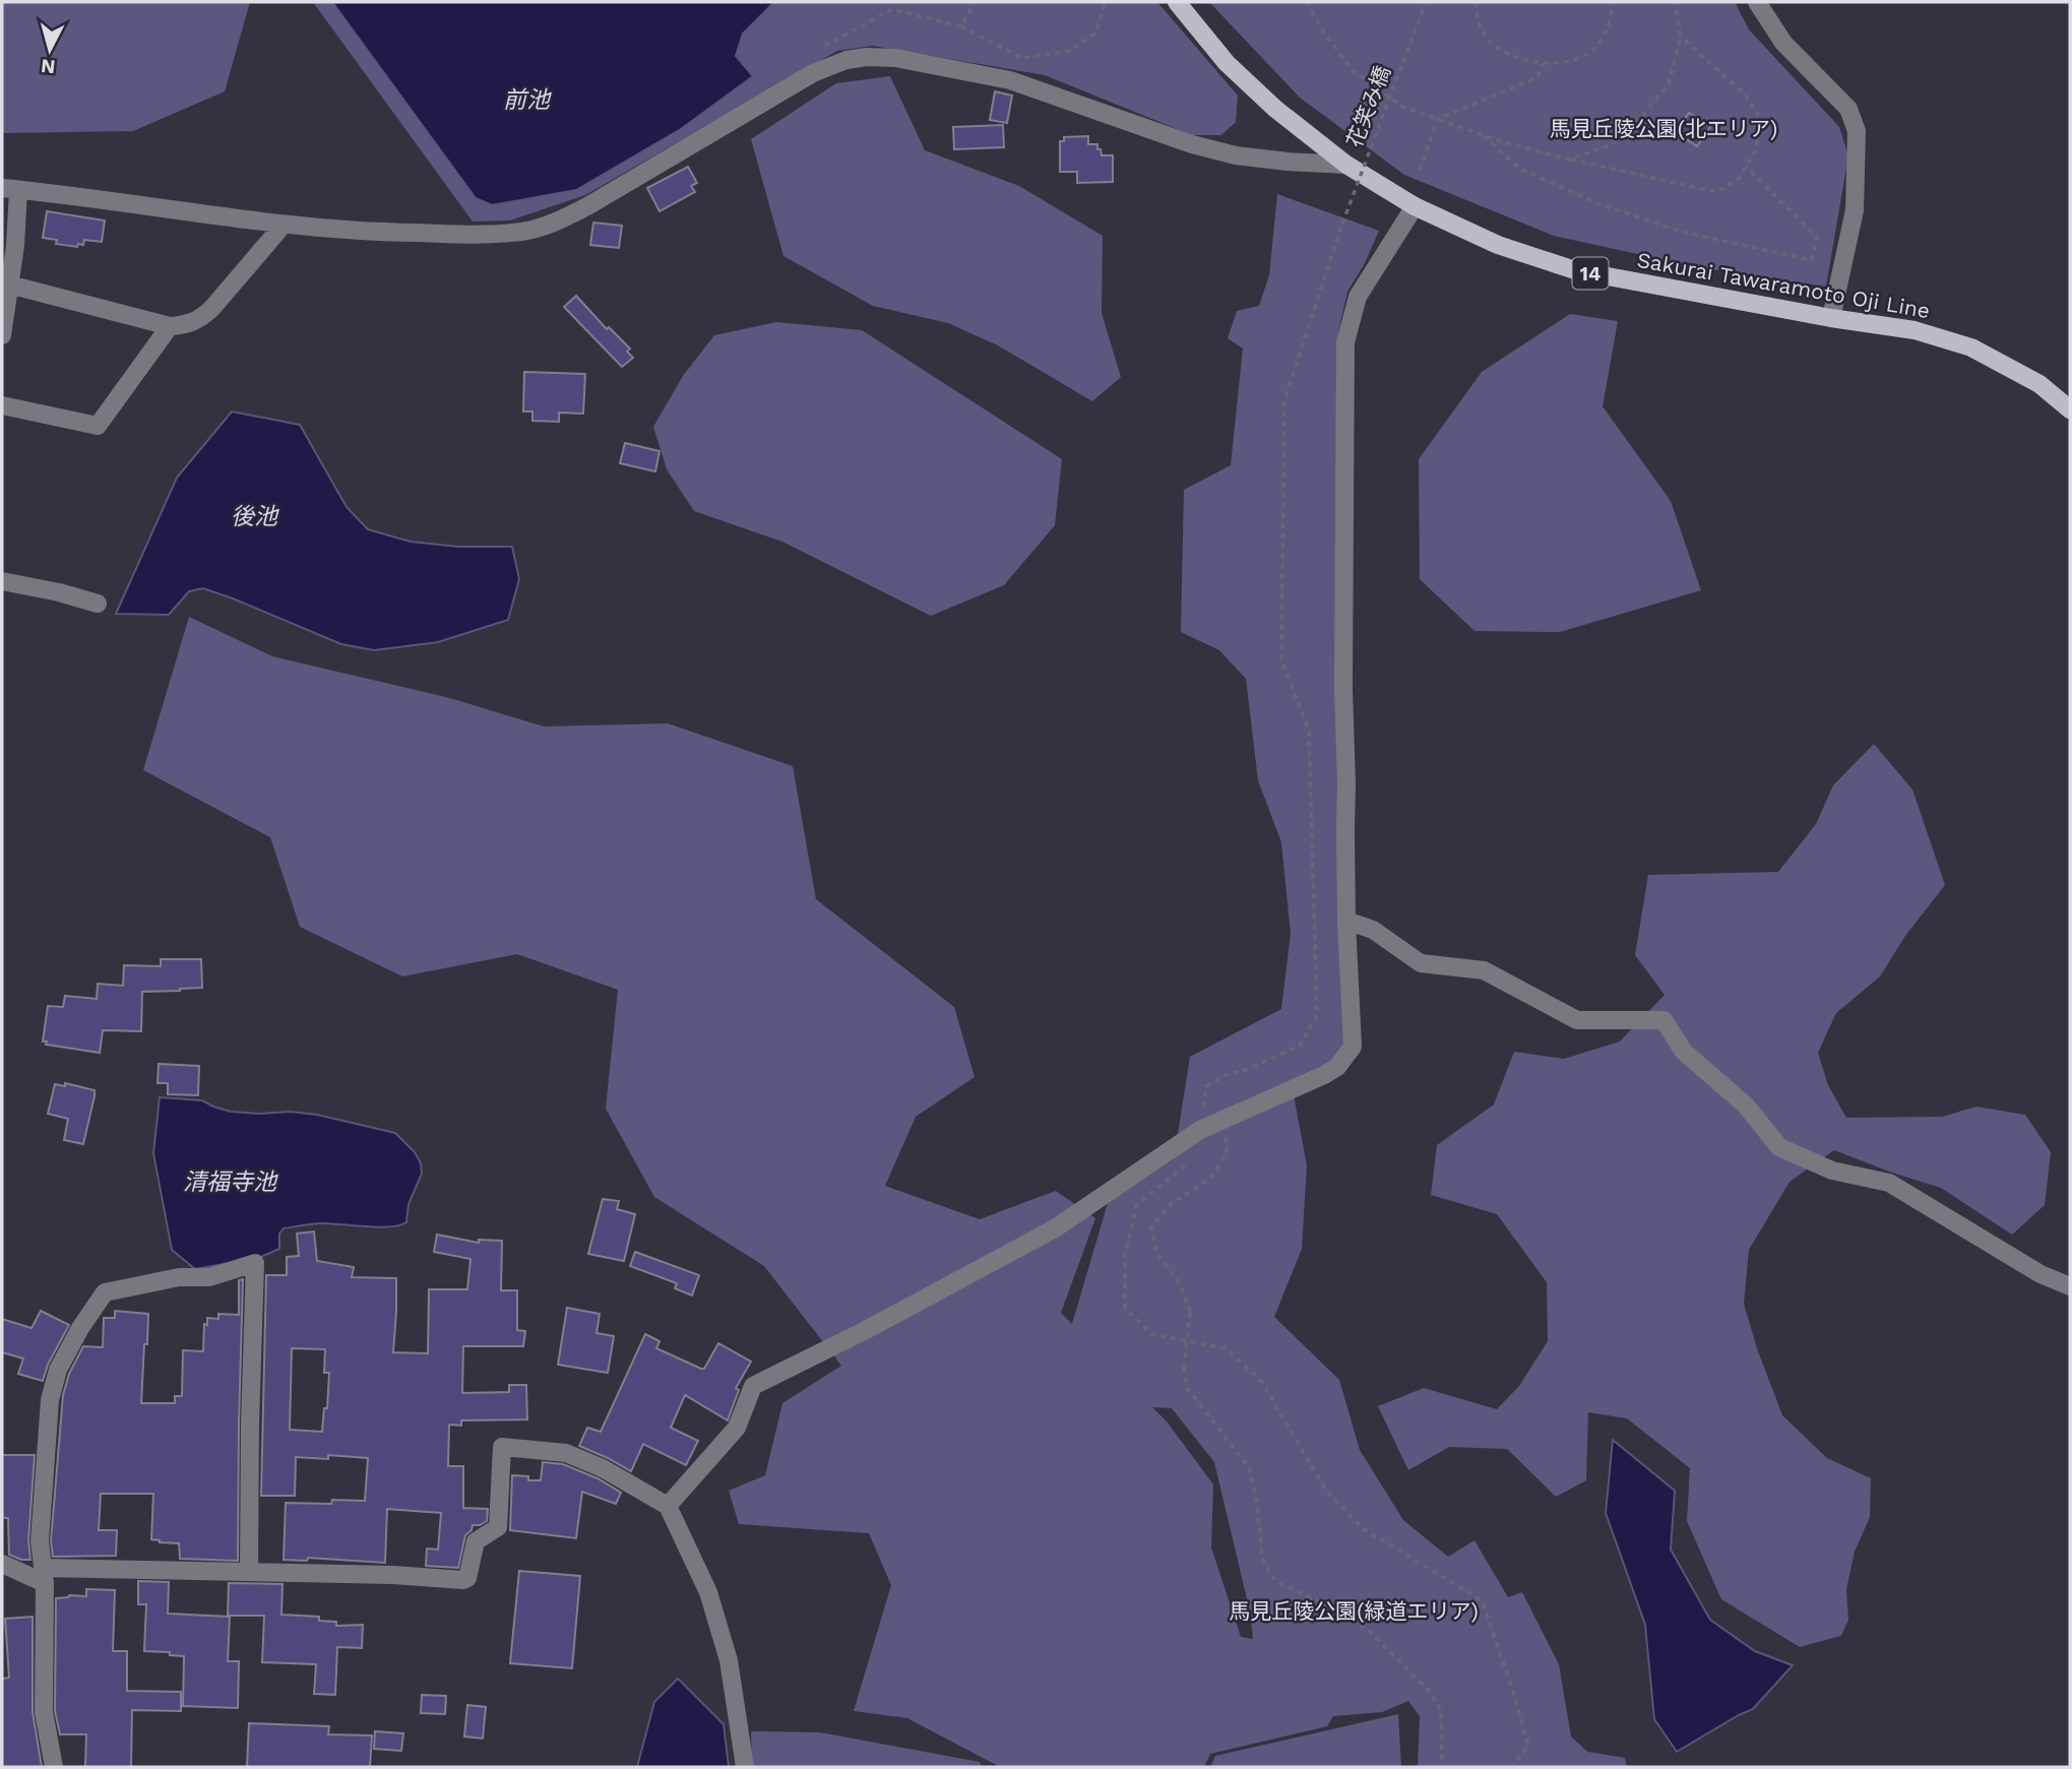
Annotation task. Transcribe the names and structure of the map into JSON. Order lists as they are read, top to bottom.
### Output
{
  "streets": {
    "main road": ["14", "Sakurai Tawaramoto Oji Line"],
    "path": ["花笑み橋"]
  },
  "water": ["前池", "後池", "清福寺池"],
  "parks": ["馬見丘陵公園(北エリア)", "馬見丘陵公園(緑道エリア)"],
  "north": "bottom"
}
